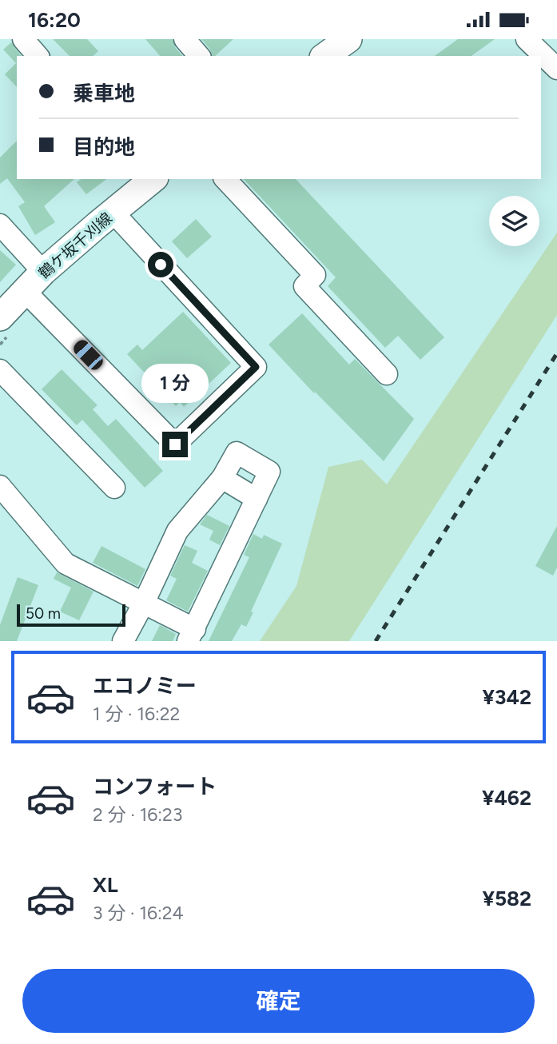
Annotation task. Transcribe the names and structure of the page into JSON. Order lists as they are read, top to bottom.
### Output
{
  "streets": {
    "main road": ["鶴ケ坂千刈線"]
  },
  "scale_bar": "50 m",
  "page": {
    "status": "16:20",
    "banner": ["乗車地", "目的地"],
    "bubble": "1 分",
    "scale": "50 m",
    "list": [
      {
        "name": "エコノミー",
        "note": "1 分 · 16:22",
        "value": "¥342"
      },
      {
        "name": "コンフォート",
        "note": "2 分 · 16:23",
        "value": "¥462"
      },
      {
        "name": "XL",
        "note": "3 分 · 16:24",
        "value": "¥582"
      }
    ],
    "buttons": "確定"
  }
}
